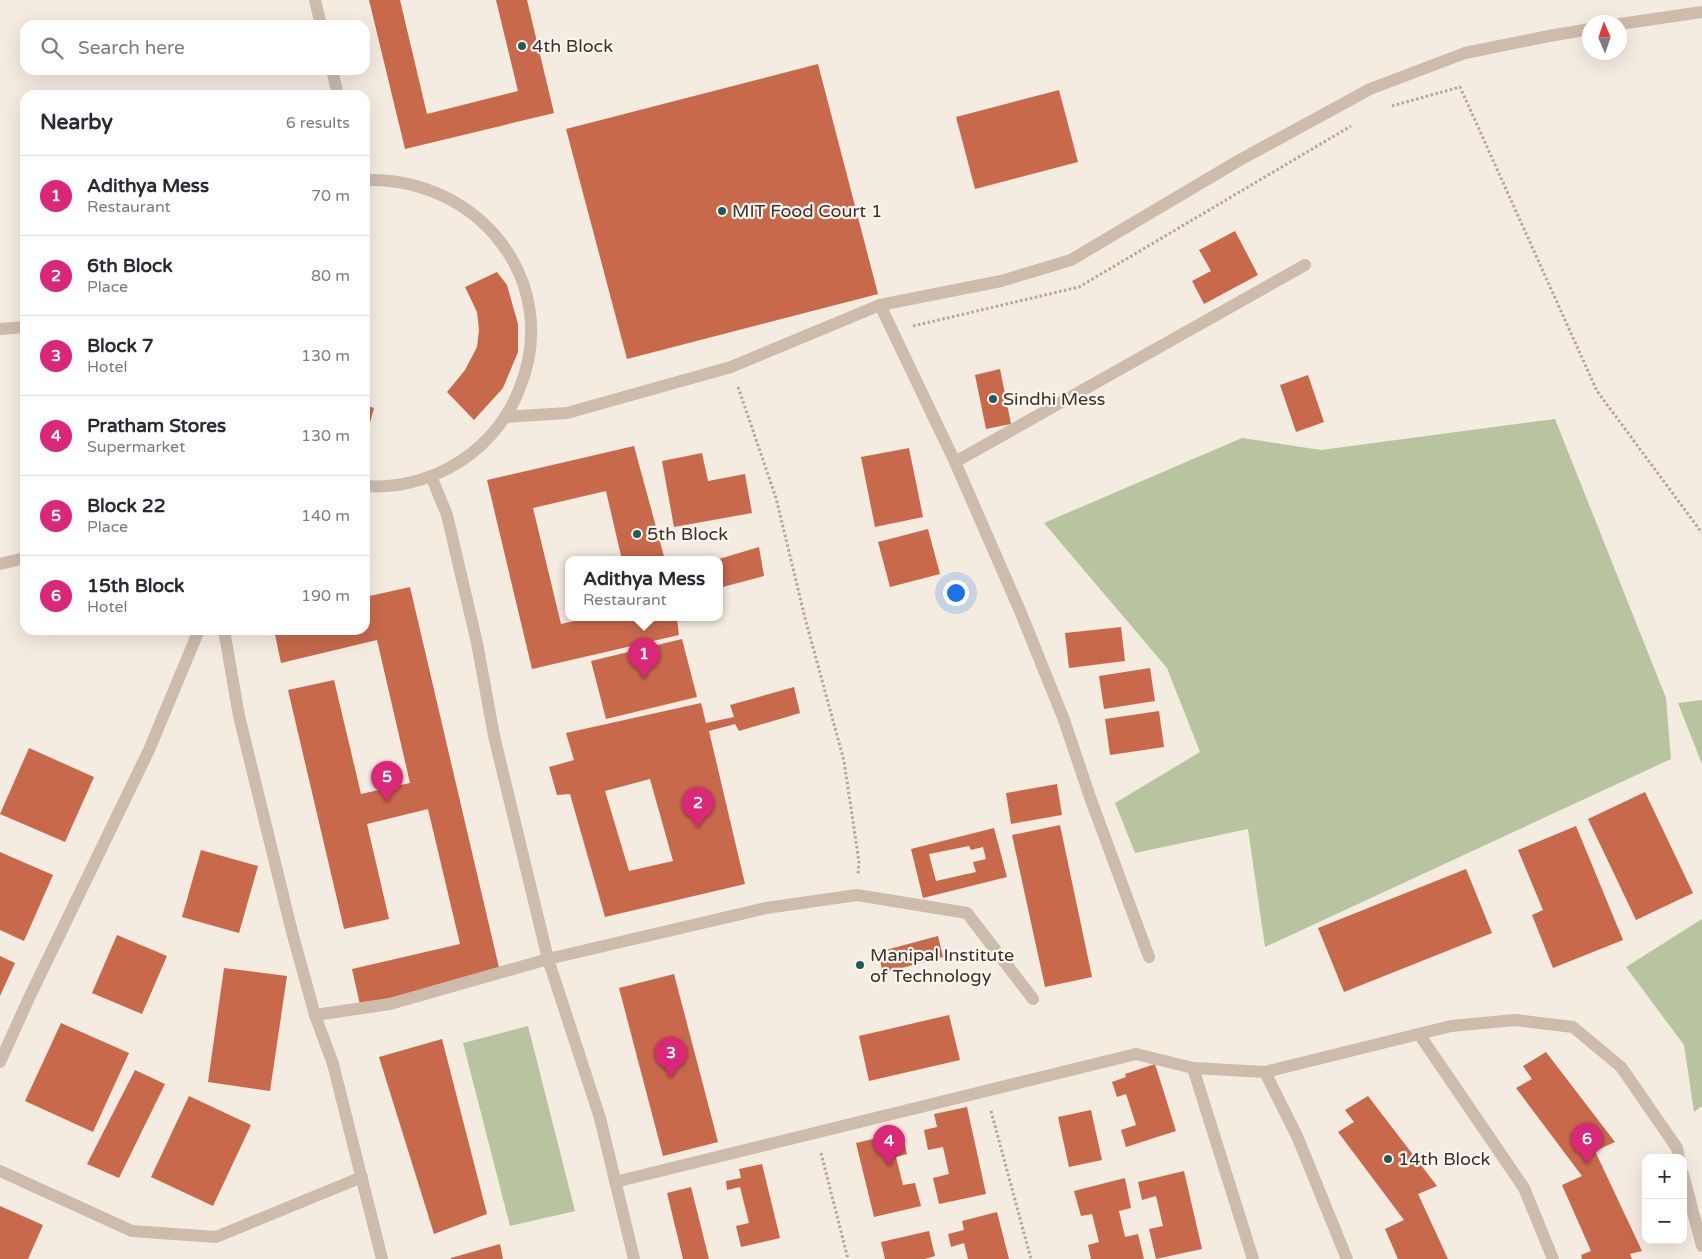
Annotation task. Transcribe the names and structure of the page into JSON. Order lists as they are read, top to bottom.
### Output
{
  "places": [
    "4th Block",
    "MIT Food Court 1",
    "Sindhi Mess",
    "5th Block",
    "Manipal Institute of Technology",
    "14th Block"
  ],
  "north": "top",
  "page": {
    "search": "Search here",
    "heading": ["Nearby", "6 results"],
    "list": [
      {
        "mark": "1",
        "name": "Adithya Mess",
        "note": "Restaurant",
        "value": "70 m"
      },
      {
        "mark": "2",
        "name": "6th Block",
        "note": "Place",
        "value": "80 m"
      },
      {
        "mark": "3",
        "name": "Block 7",
        "note": "Hotel",
        "value": "130 m"
      },
      {
        "mark": "4",
        "name": "Pratham Stores",
        "note": "Supermarket",
        "value": "130 m"
      },
      {
        "mark": "5",
        "name": "Block 22",
        "note": "Place",
        "value": "140 m"
      },
      {
        "mark": "6",
        "name": "15th Block",
        "note": "Hotel",
        "value": "190 m"
      }
    ],
    "popup": ["Adithya Mess", "Restaurant"],
    "pins": [
      "1",
      "5",
      "2",
      "3",
      "6",
      "4"
    ],
    "map_buttons": ["+", "−"]
  }
}
